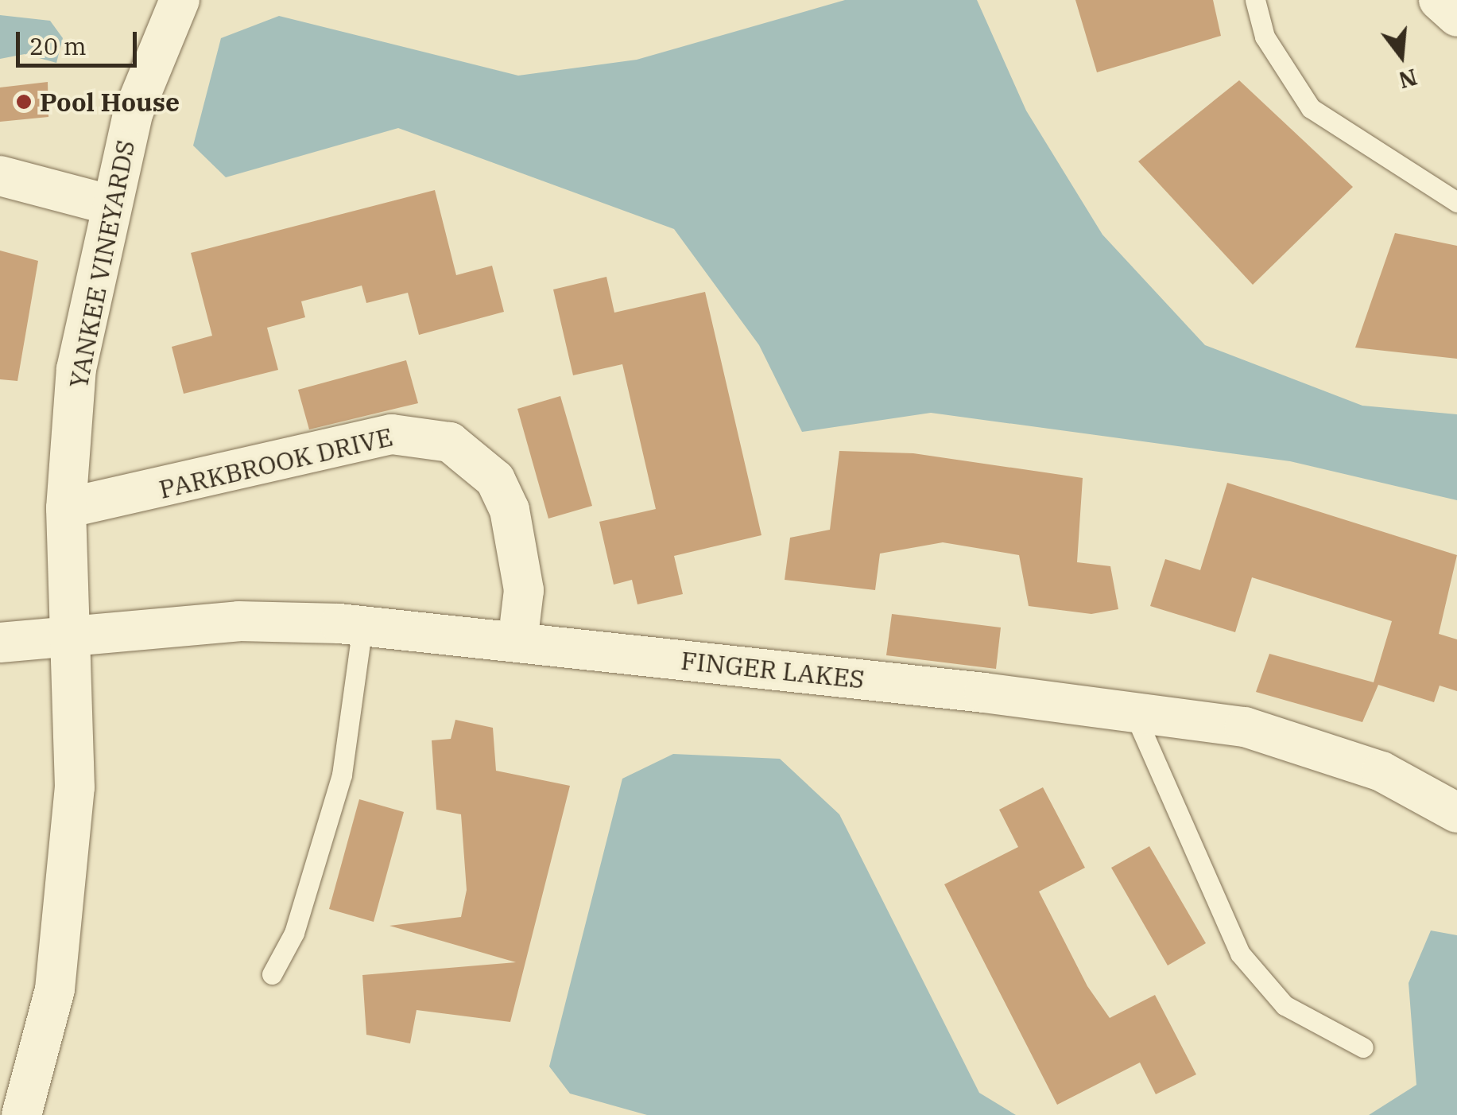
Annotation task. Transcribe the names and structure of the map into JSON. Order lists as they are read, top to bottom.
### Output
{
  "streets": {
    "street": ["YANKEE VINEYARDS", "PARKBROOK DRIVE", "FINGER LAKES"]
  },
  "crossings": [
    ["YANKEE VINEYARDS", "PARKBROOK DRIVE"],
    ["YANKEE VINEYARDS", "FINGER LAKES"],
    ["PARKBROOK DRIVE", "FINGER LAKES"]
  ],
  "places": ["Pool House"],
  "scale_bar": "20 m",
  "north": "bottom"
}
